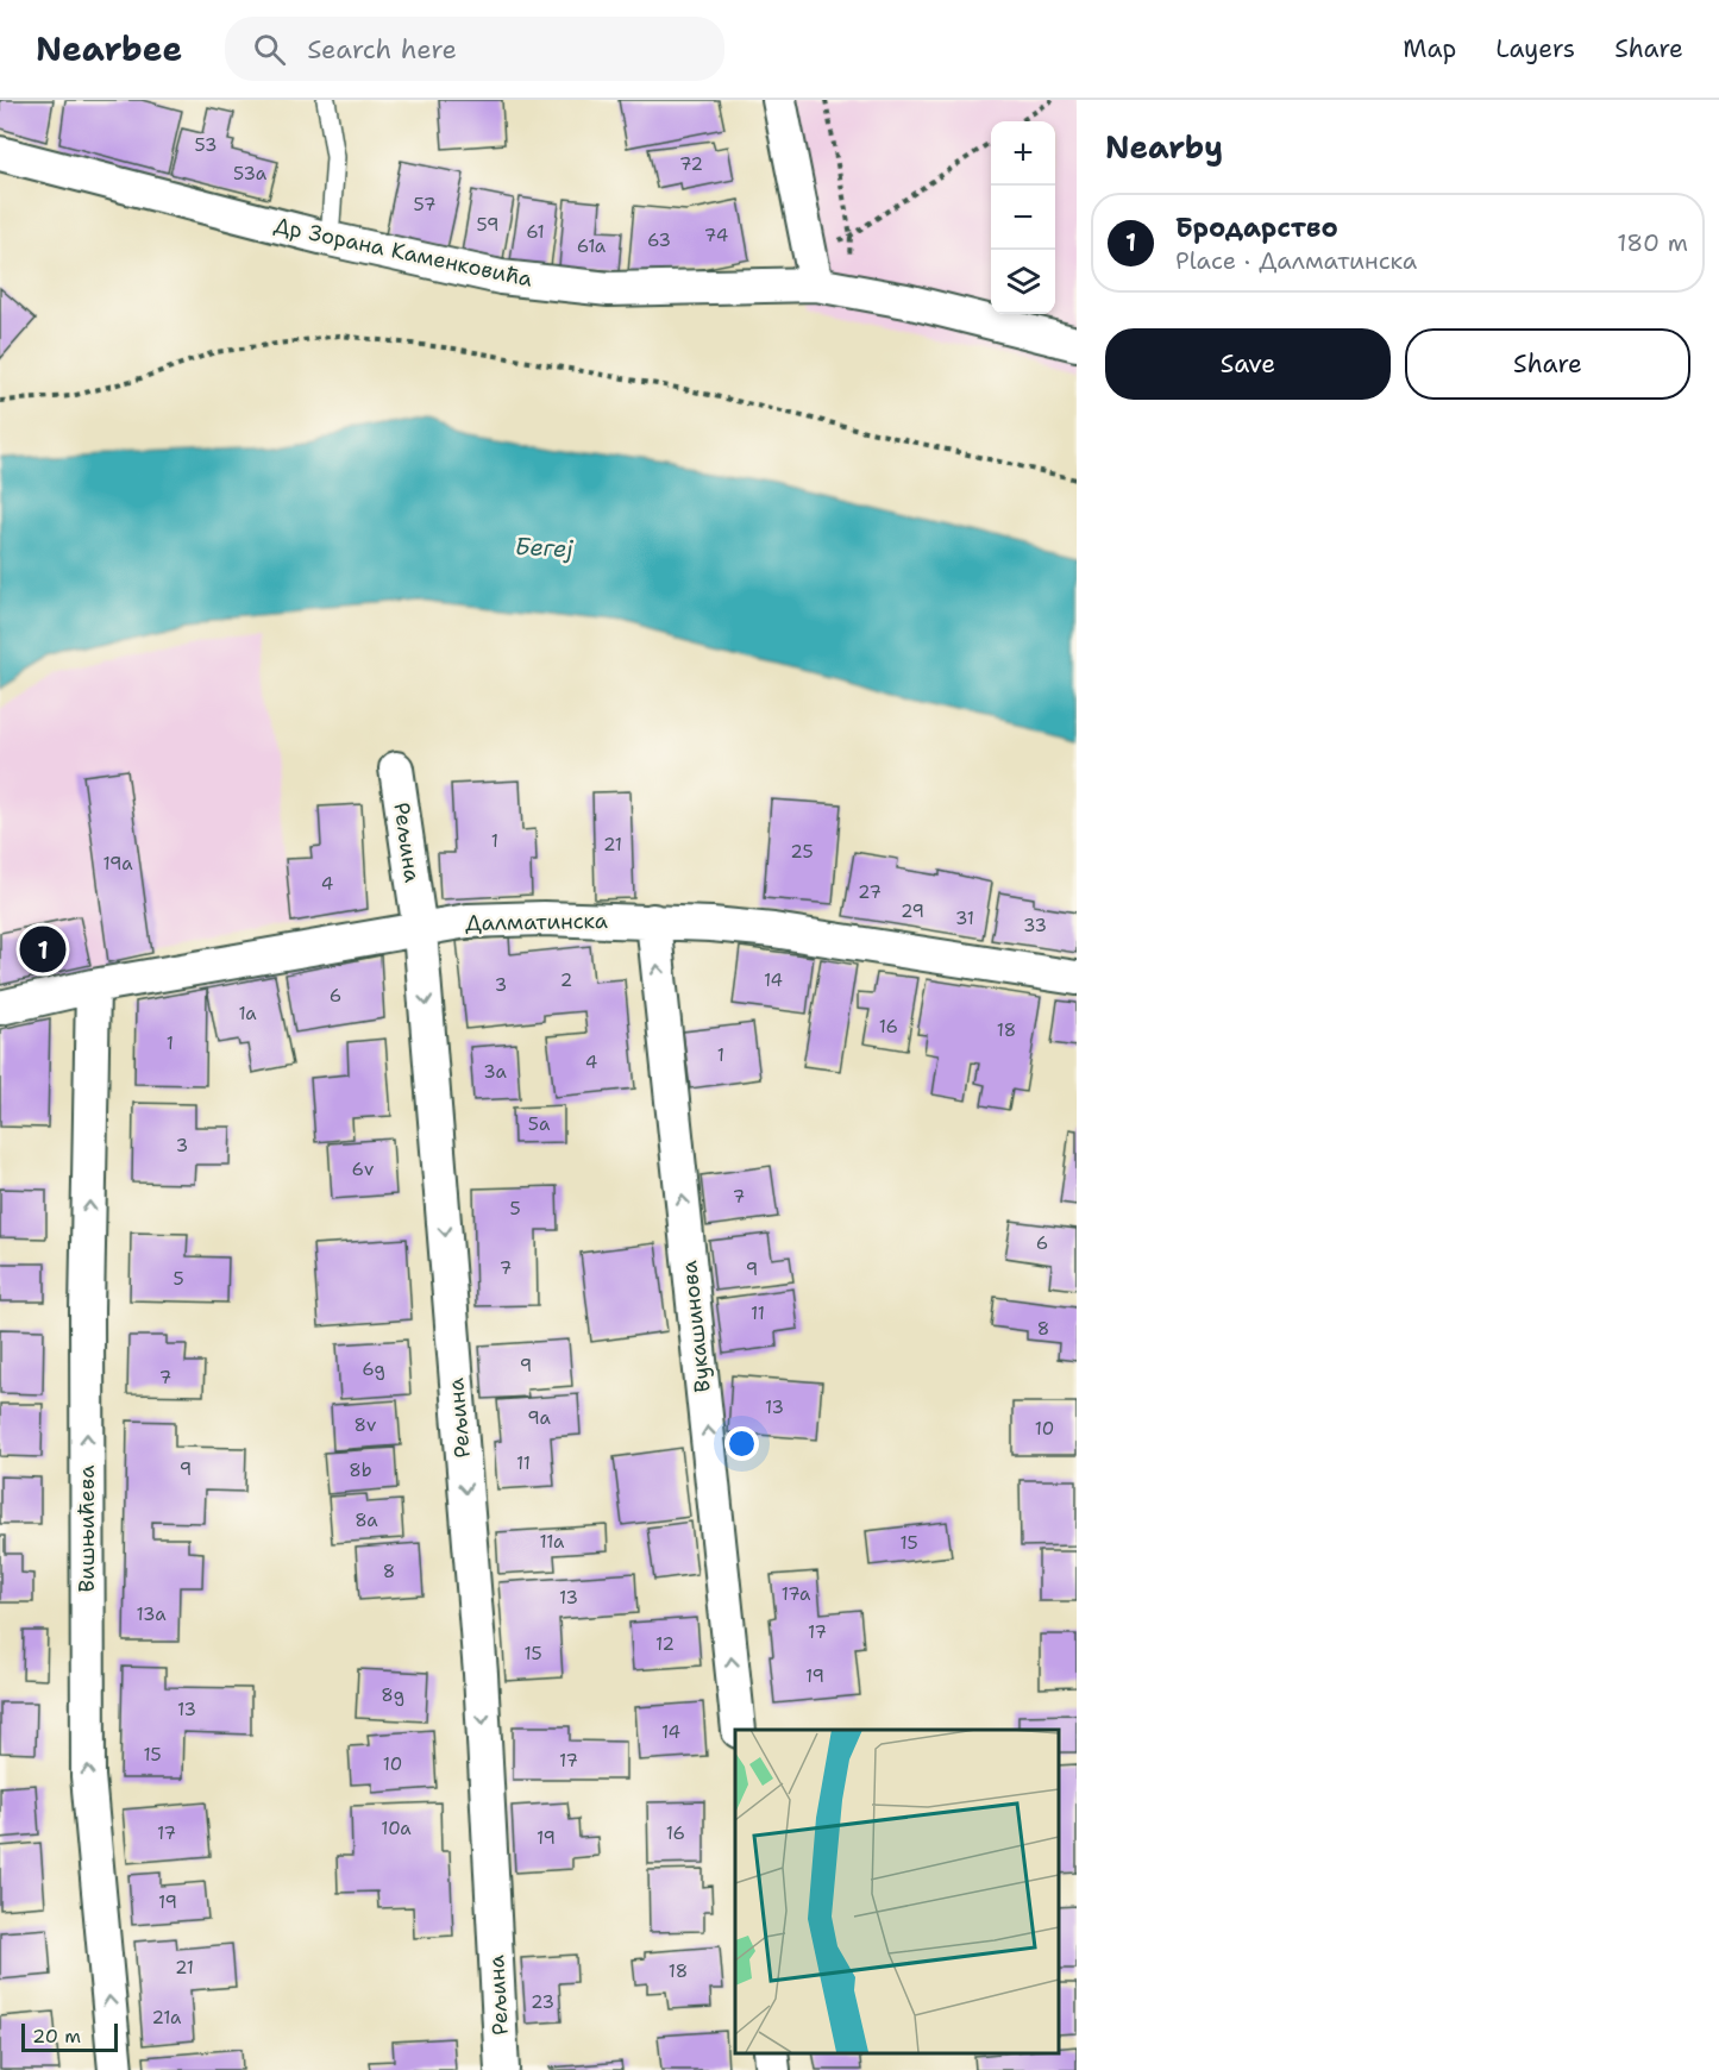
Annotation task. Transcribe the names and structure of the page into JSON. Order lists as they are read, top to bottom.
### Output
{
  "streets": {
    "street": [
      "Др Зорана Каменковића",
      "Рељина",
      "Далматинска",
      "Вукашинова",
      "Вишњићева"
    ]
  },
  "crossings": [
    ["Рељина", "Далматинска"],
    ["Далматинска", "Вукашинова"],
    ["Далматинска", "Вишњићева"]
  ],
  "one_way": ["Рељина", "Вукашинова", "Вишњићева"],
  "water": ["Бегеј"],
  "house_numbers": [
    "53",
    "72",
    "53a",
    "57",
    "59",
    "61",
    "74",
    "63",
    "61a",
    "1",
    "21",
    "25",
    "19a",
    "4",
    "27",
    "29",
    "31",
    "33",
    "2",
    "14",
    "3",
    "6",
    "1a",
    "16",
    "18",
    "1",
    "1",
    "4",
    "3a",
    "5a",
    "3",
    "6v",
    "7",
    "5",
    "6",
    "7",
    "9",
    "5",
    "11",
    "8",
    "9",
    "6g",
    "7",
    "13",
    "9a",
    "8v",
    "10",
    "11",
    "9",
    "8b",
    "8a",
    "11a",
    "15",
    "8",
    "17a",
    "13",
    "13a",
    "17",
    "12",
    "15",
    "19",
    "8g",
    "13",
    "14",
    "15",
    "17",
    "10",
    "10a",
    "17",
    "16",
    "19",
    "19",
    "21",
    "18",
    "23",
    "21a"
  ],
  "scale_bar": "20 m",
  "page": {
    "header": "Nearbee",
    "search": "Search here",
    "nav": ["Map", "Layers", "Share"],
    "heading": "Nearby",
    "map_buttons": ["+", "−"],
    "list": [
      {
        "mark": "1",
        "name": "Бродарство",
        "note": "Place · Далматинска",
        "value": "180 m"
      }
    ],
    "buttons": ["Save", "Share"],
    "pins": "1",
    "scale": "20 m"
  }
}
